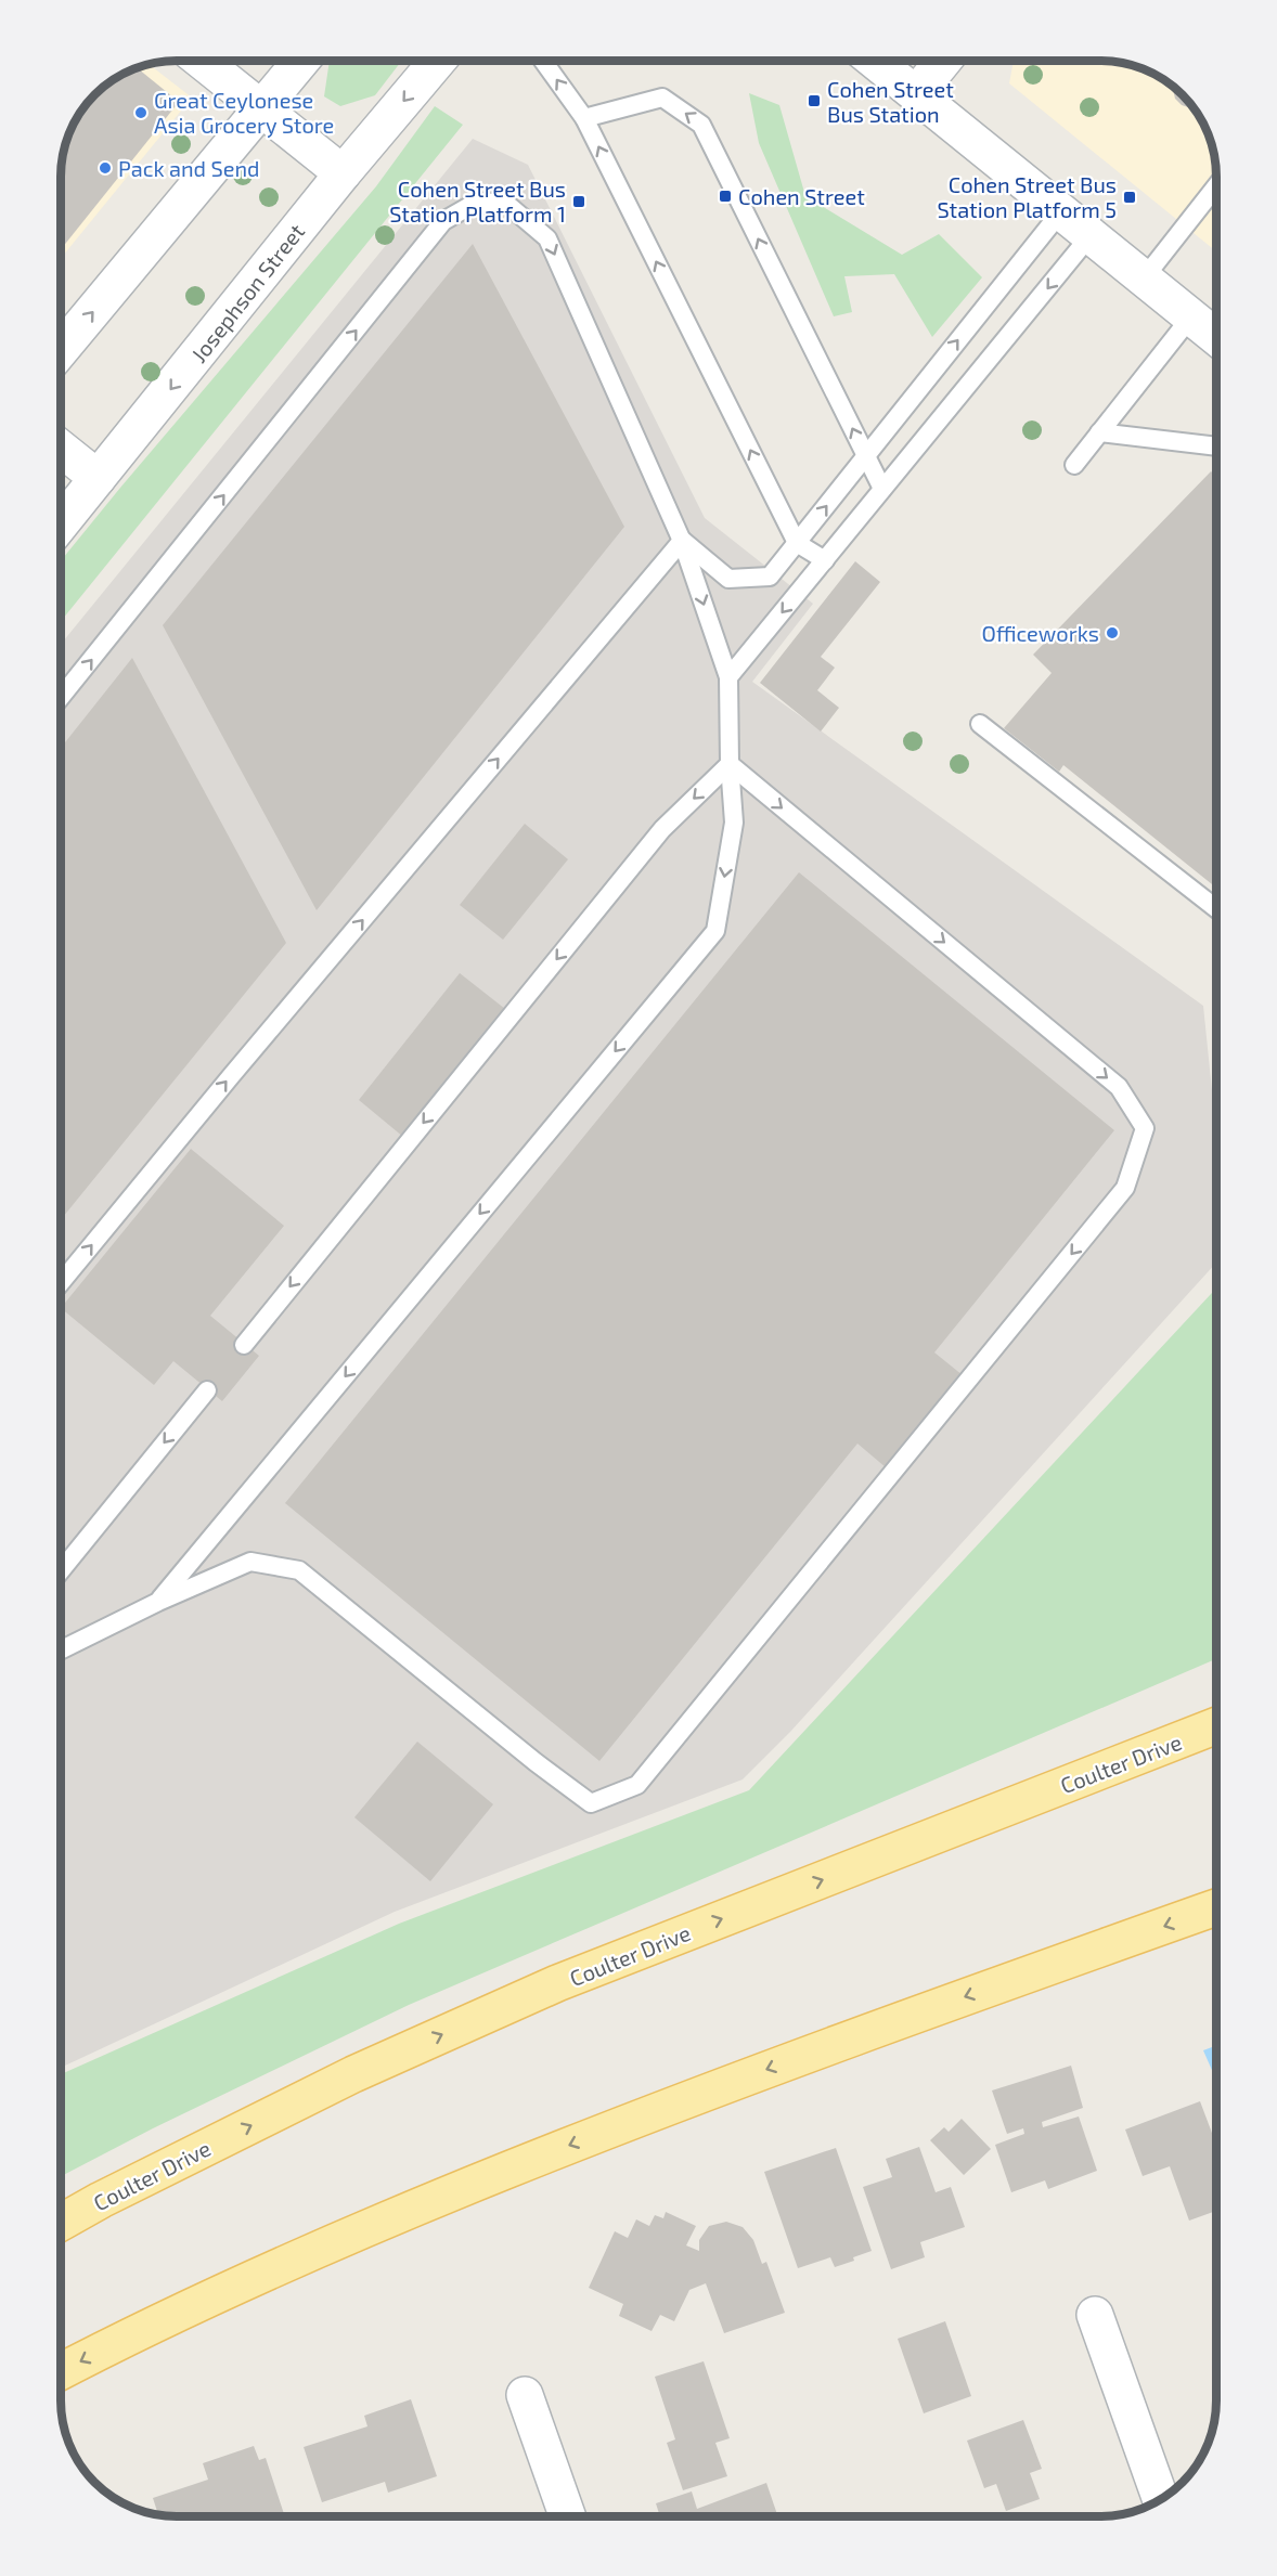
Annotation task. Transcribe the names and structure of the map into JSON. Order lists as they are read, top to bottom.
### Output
{
  "streets": {
    "main road": ["Coulter Drive"],
    "street": ["Josephson Street"]
  },
  "places": {
    "transit": [
      "Cohen Street Bus Station",
      "Cohen Street",
      "Cohen Street Bus Station Platform 5",
      "Cohen Street Bus Station Platform 1"
    ],
    "other": ["Great Ceylonese Asia Grocery Store", "Pack and Send", "Officeworks"]
  }
}
